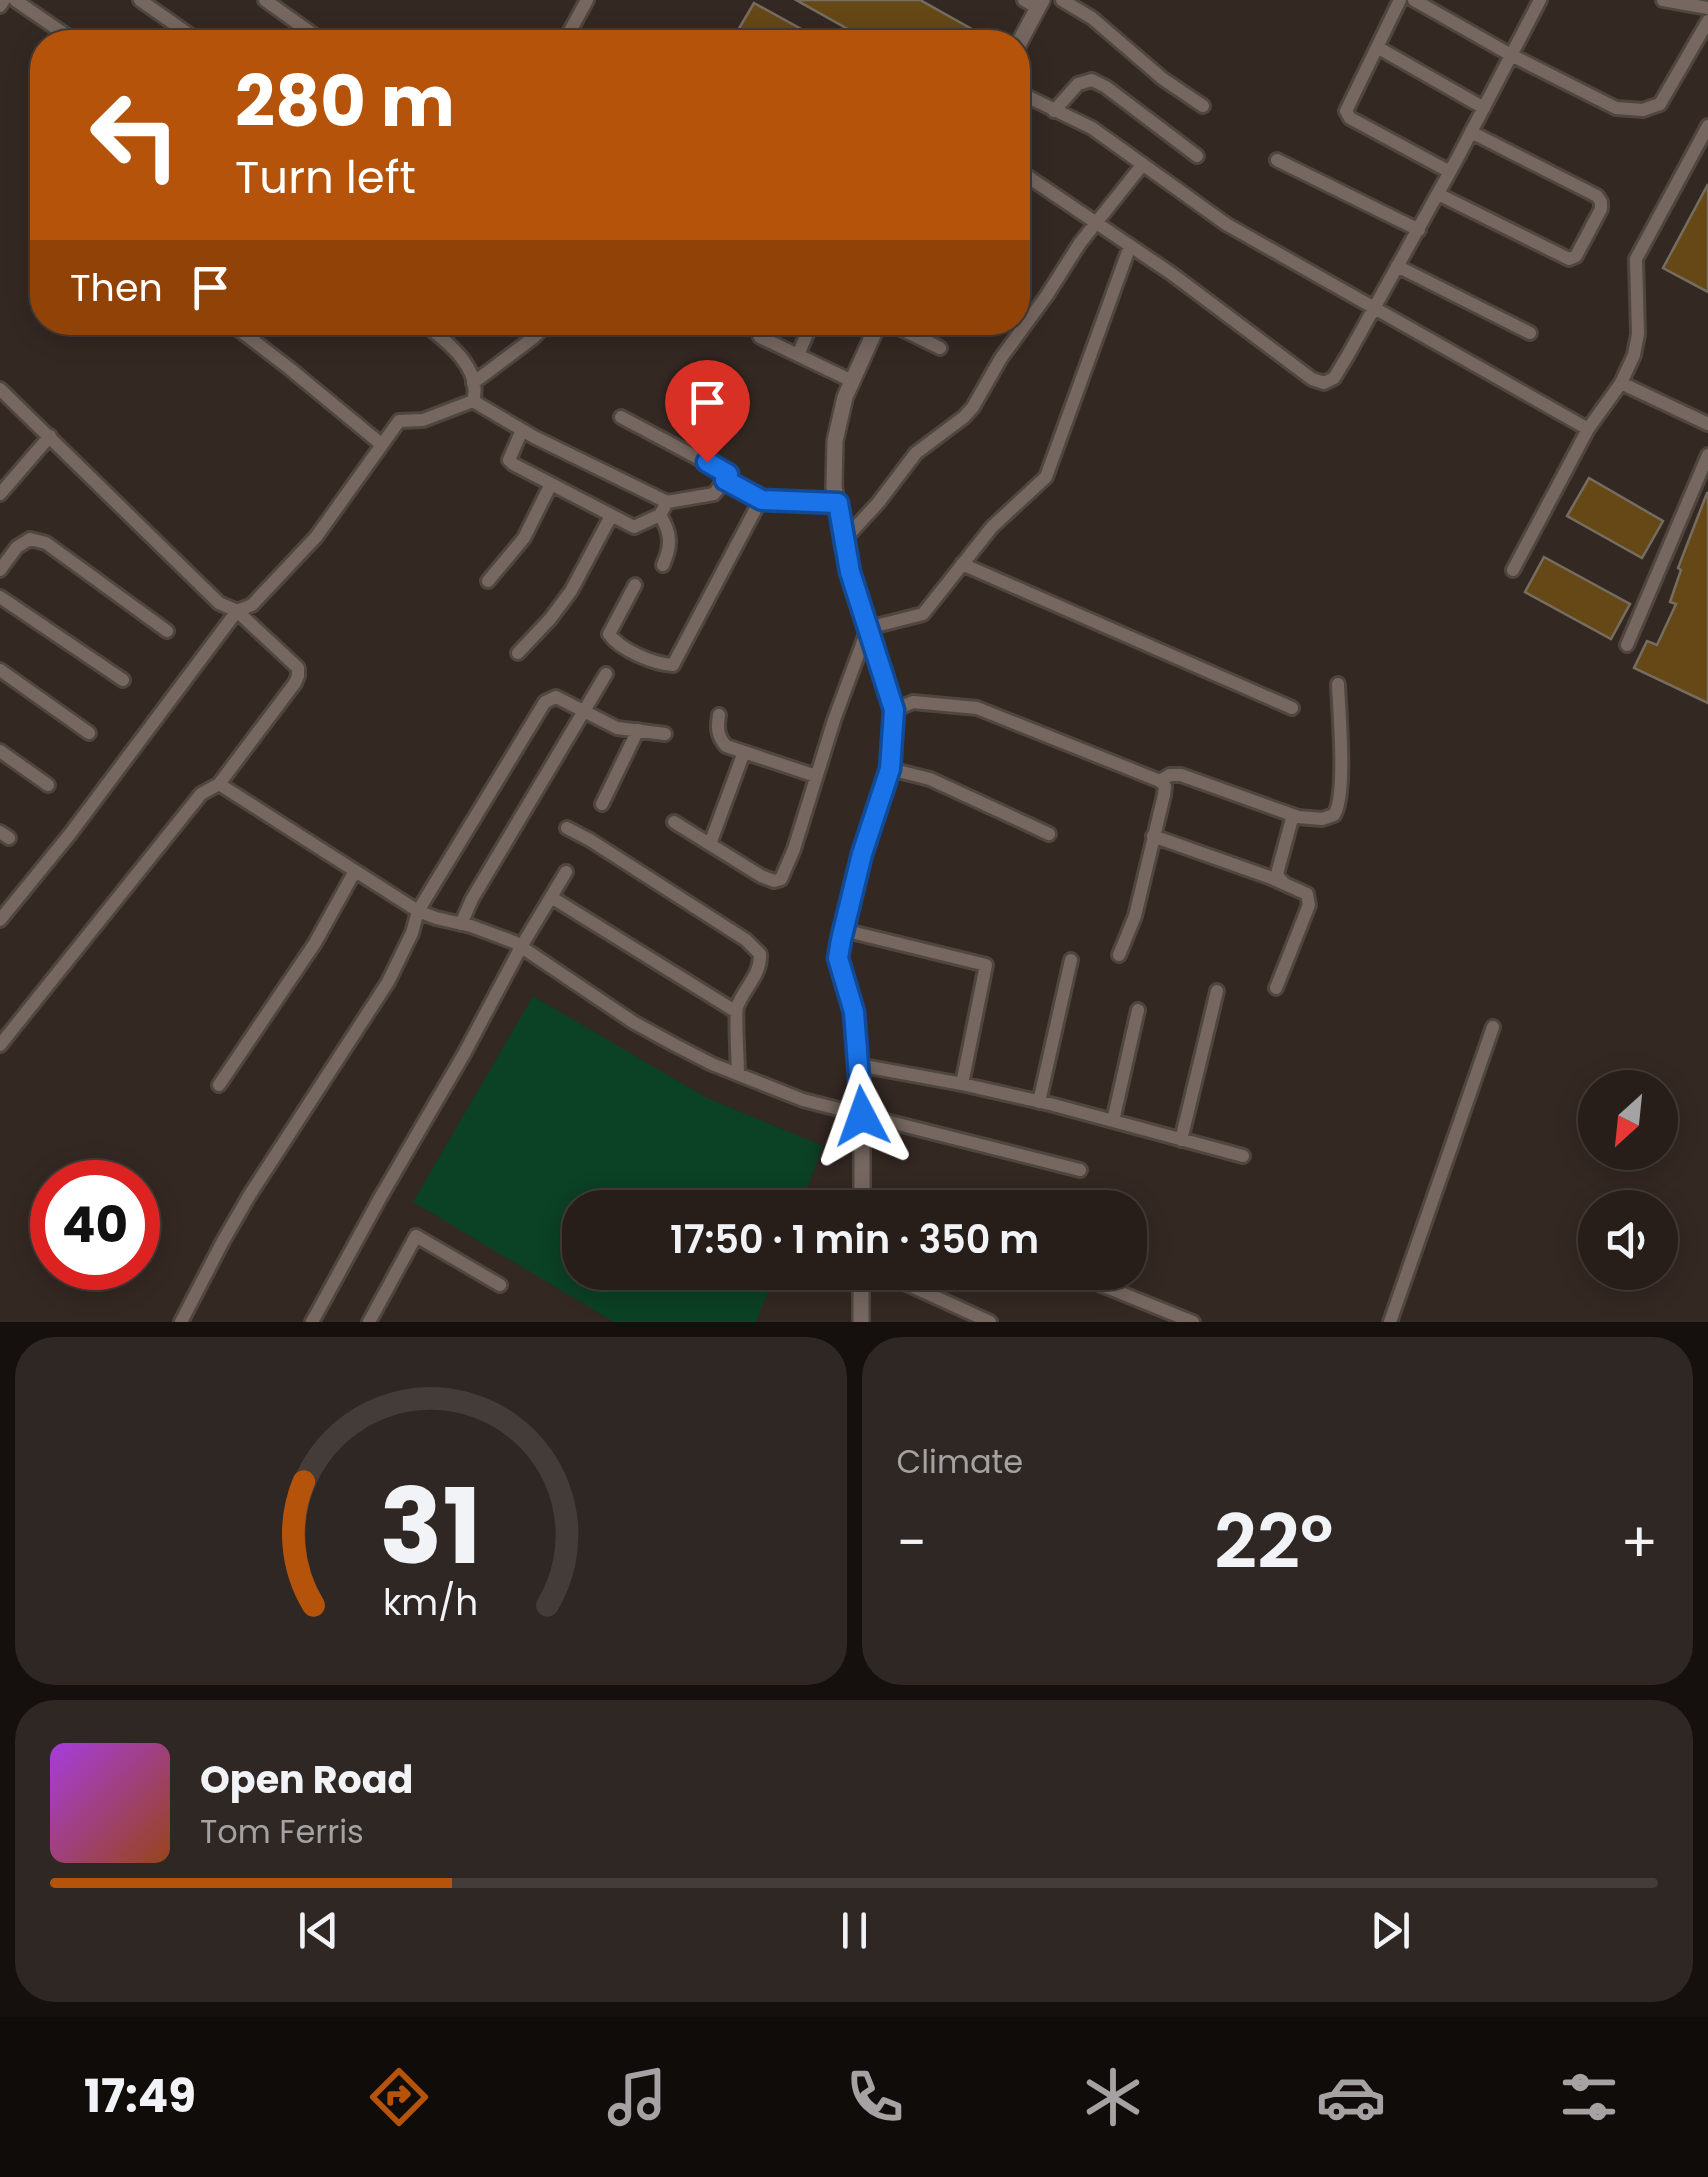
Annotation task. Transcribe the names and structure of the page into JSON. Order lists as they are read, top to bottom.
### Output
{
  "north": "bottom left",
  "page": {
    "turn": ["280 m", "Turn left"],
    "then": "Then",
    "limit": "40",
    "trip": "17:50 · 1 min · 350 m",
    "tile": "Climate",
    "heat": ["−", "22°", "+"],
    "song": ["Open Road", "Tom Ferris"],
    "tabs": "17:49",
    "gauge": ["31", "km/h"]
  }
}
